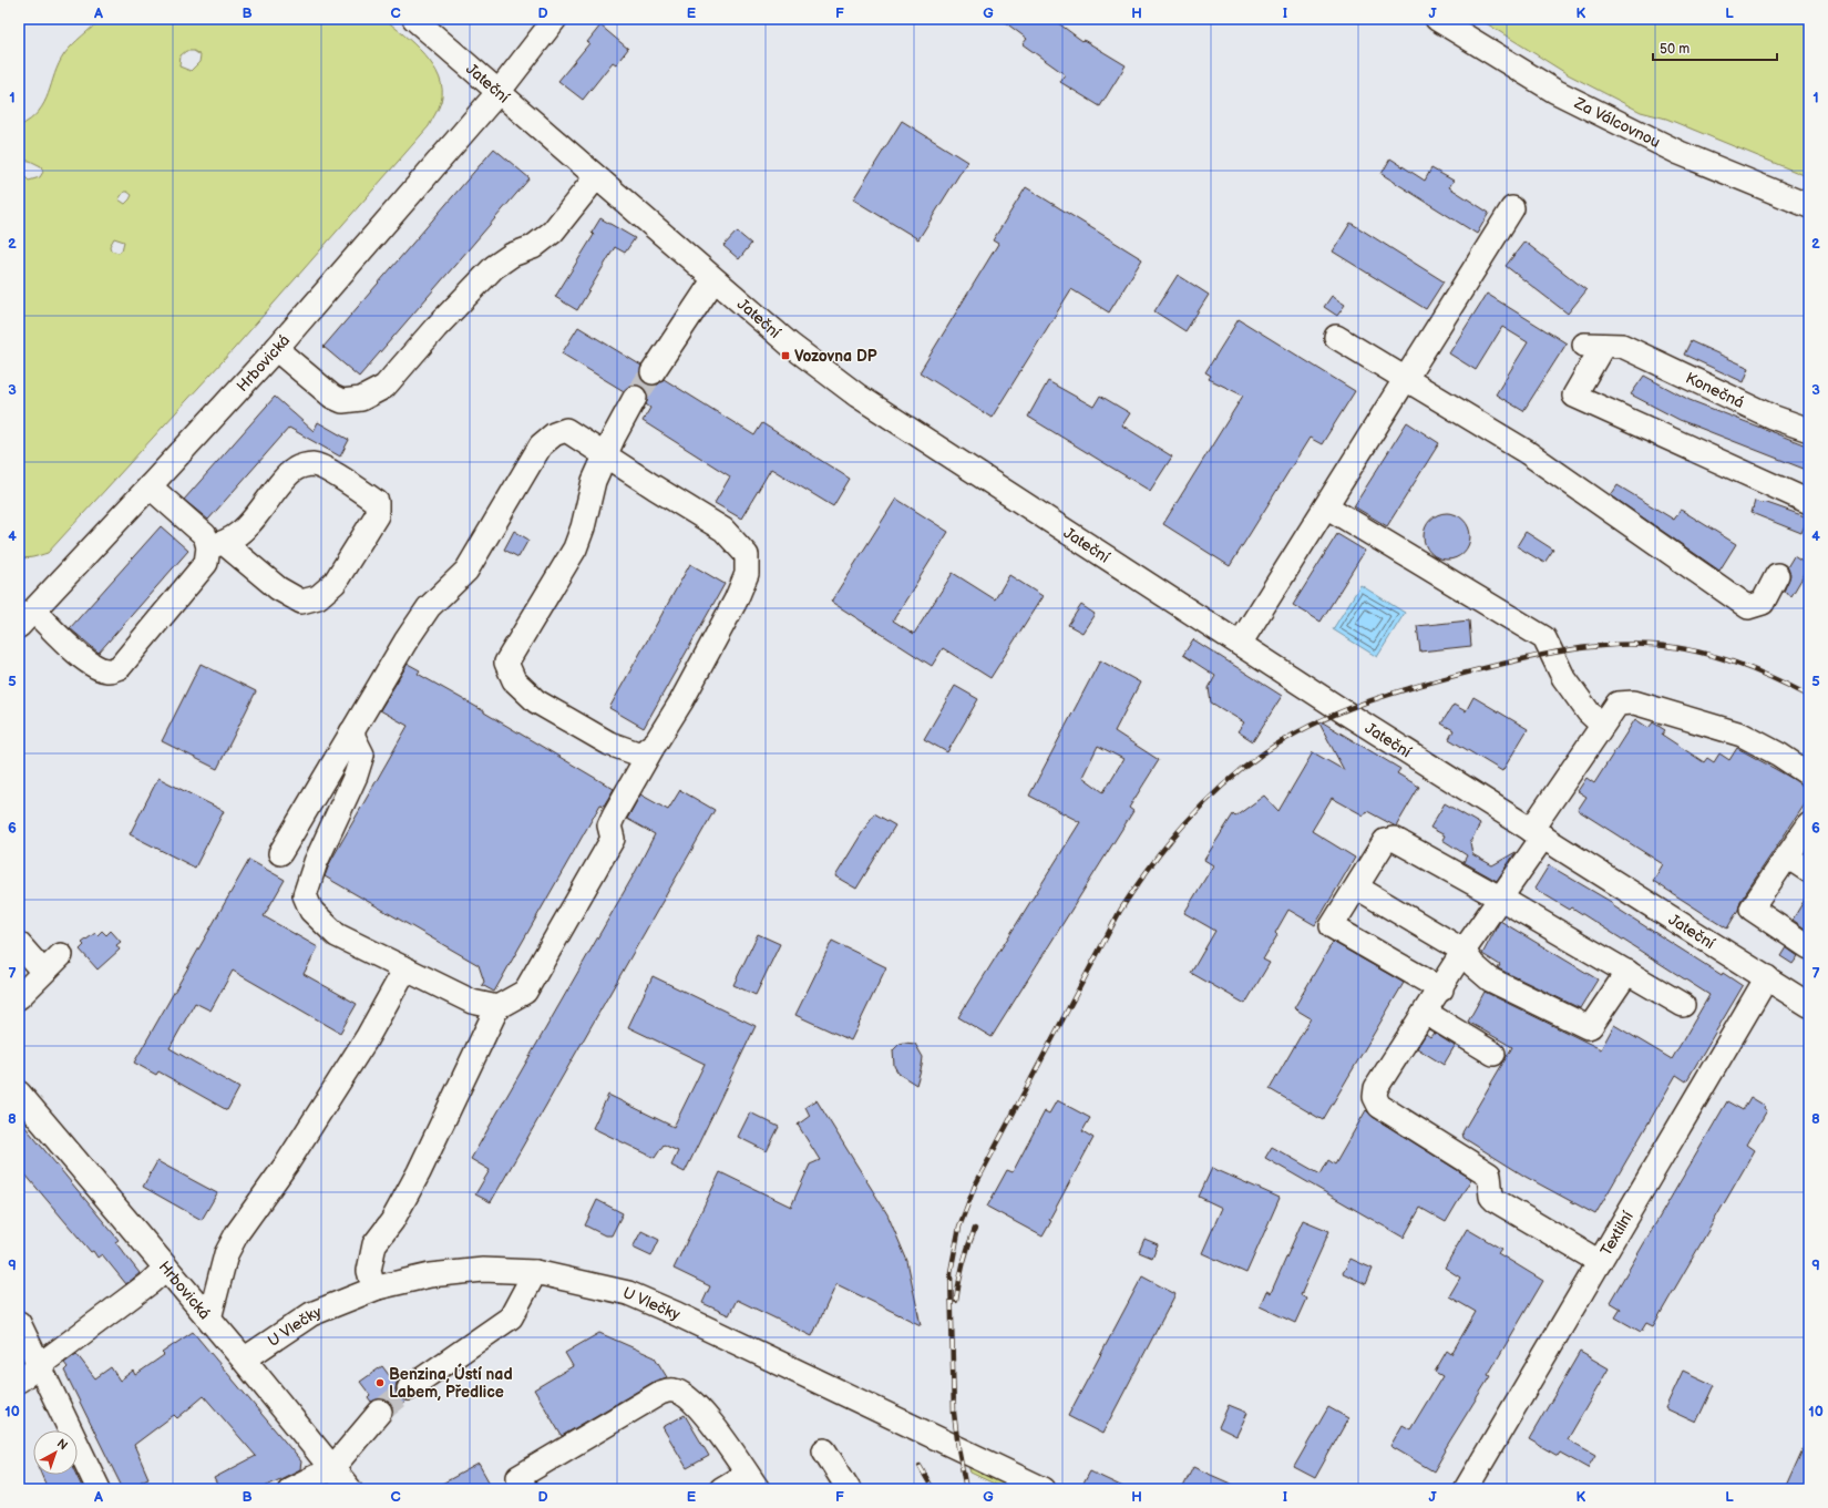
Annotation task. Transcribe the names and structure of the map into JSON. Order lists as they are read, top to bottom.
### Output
{
  "streets": {
    "main road": ["Hrbovická"],
    "street": [
      "Jateční",
      "Za Válcovnou",
      "Konečná",
      "Textilní",
      "U Vlečky"
    ]
  },
  "crossings": [
    ["Jateční", "Hrbovická"],
    ["Jateční", "Textilní"],
    ["Hrbovická", "U Vlečky"]
  ],
  "places": {
    "transit": ["Vozovna DP"],
    "other": ["Benzina, Ústí nad Labem, Předlice"]
  },
  "scale_bar": "50 m",
  "north": "top right",
  "grid": {
    "columns": [
      "A",
      "B",
      "C",
      "D",
      "E",
      "F",
      "G",
      "H",
      "I",
      "J",
      "K",
      "L"
    ],
    "rows": [
      "1",
      "2",
      "3",
      "4",
      "5",
      "6",
      "7",
      "8",
      "9",
      "10"
    ]
  }
}
